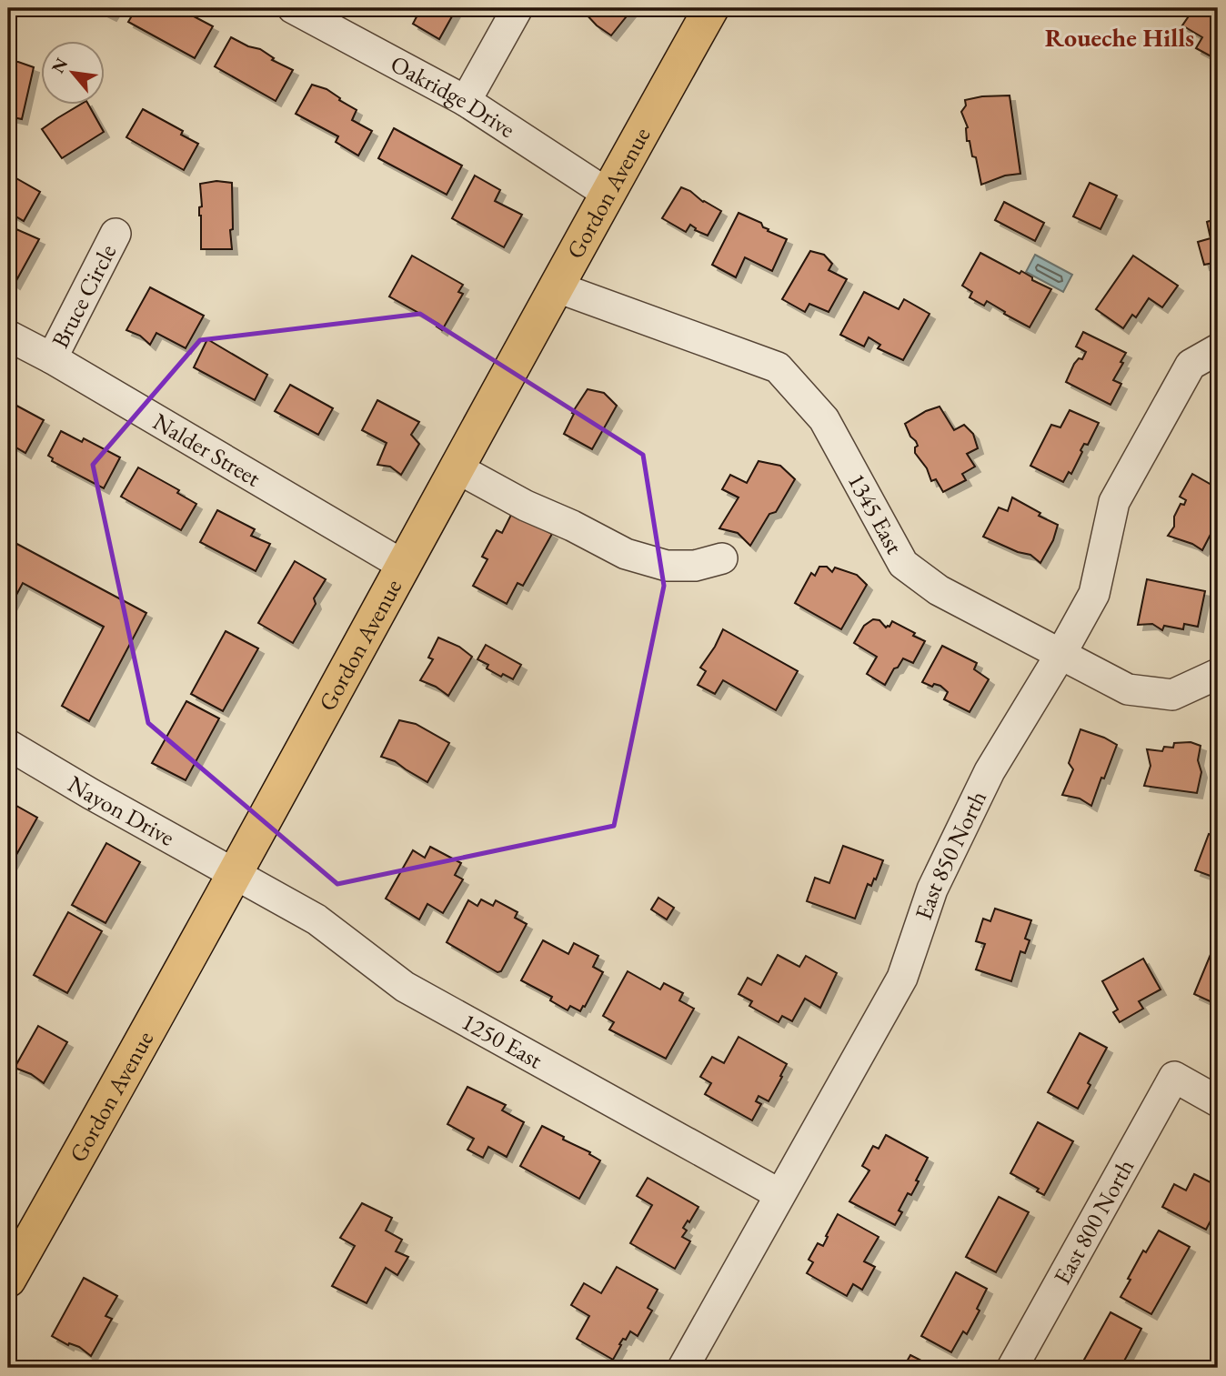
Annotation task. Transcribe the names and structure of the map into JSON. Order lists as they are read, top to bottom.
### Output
{
  "streets": {
    "main road": ["Gordon Avenue"],
    "street": [
      "Oakridge Drive",
      "Bruce Circle",
      "Nalder Street",
      "1345 East",
      "Nayon Drive",
      "East 850 North",
      "1250 East",
      "East 800 North"
    ]
  },
  "crossings": [
    ["Oakridge Drive", "Gordon Avenue"],
    ["Gordon Avenue", "Nalder Street"],
    ["Gordon Avenue", "1345 East"],
    ["Gordon Avenue", "Nayon Drive"],
    ["Gordon Avenue", "1250 East"],
    ["Bruce Circle", "Nalder Street"],
    ["1345 East", "East 850 North"],
    ["Nayon Drive", "1250 East"],
    ["East 850 North", "1250 East"]
  ],
  "districts": ["Roueche Hills"],
  "north": "top left"
}
